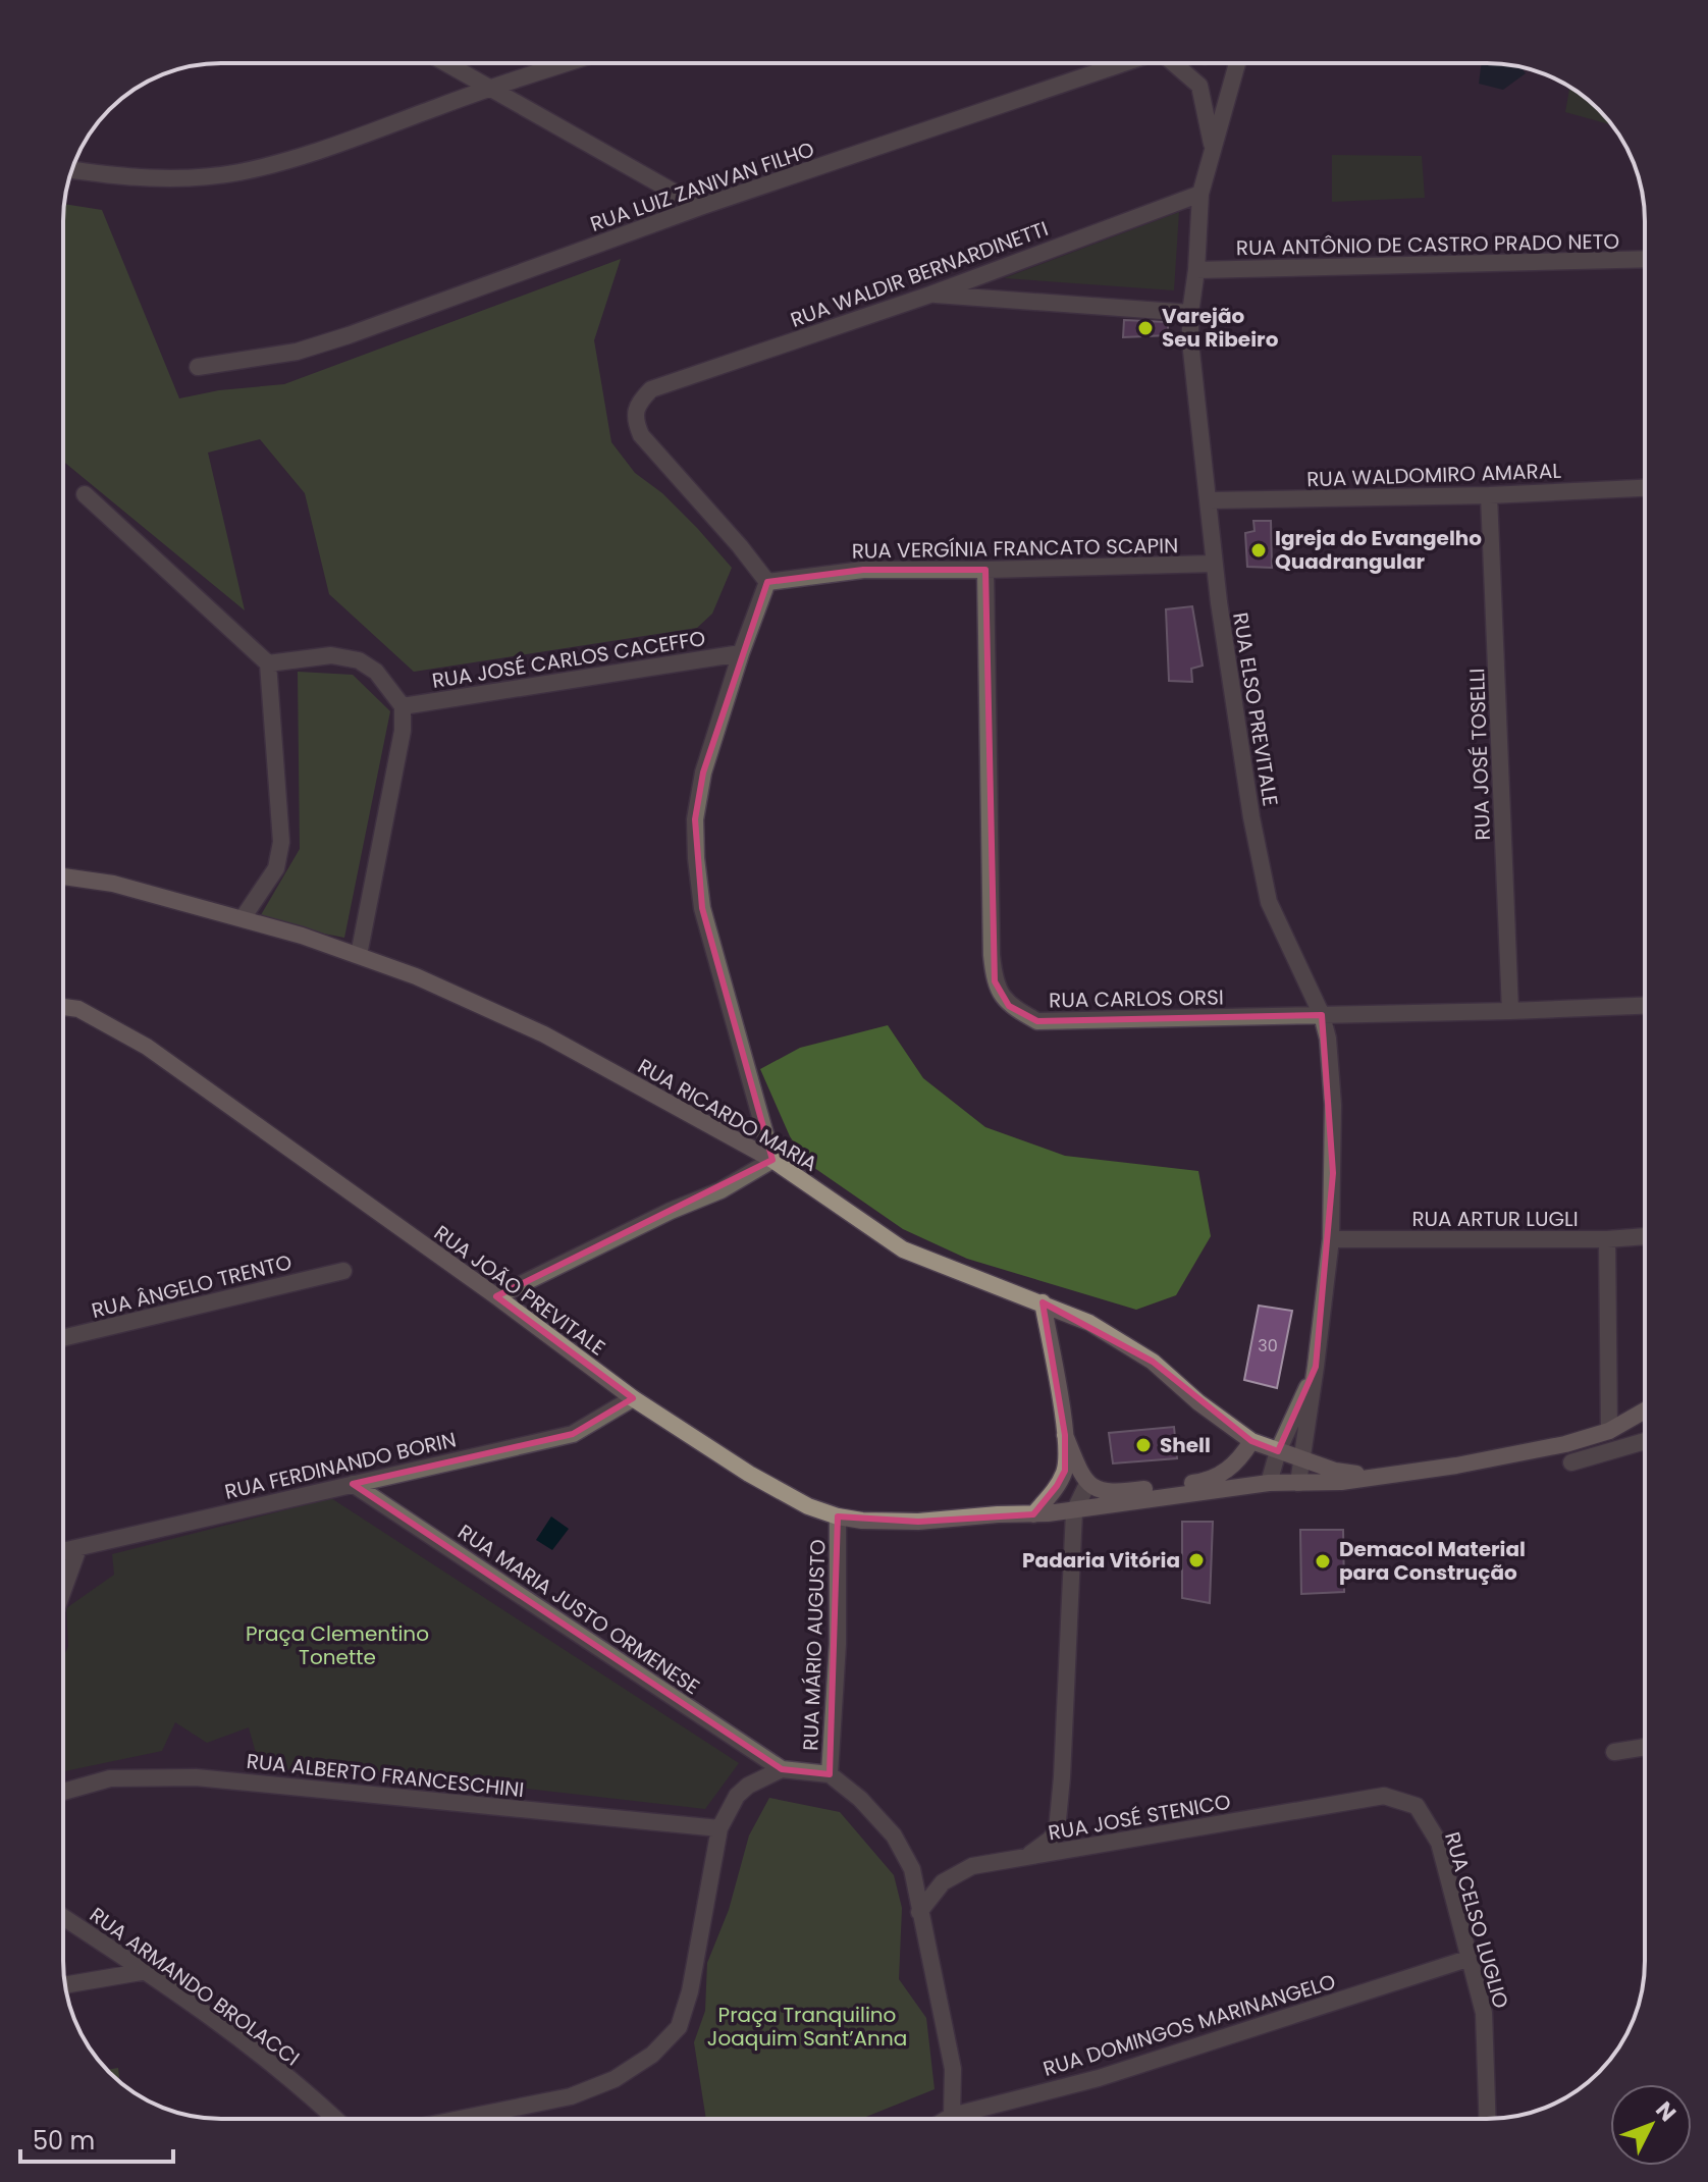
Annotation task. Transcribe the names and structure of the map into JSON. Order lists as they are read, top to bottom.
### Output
{
  "streets": {
    "main road": ["RUA RICARDO MARIA", "RUA JOÃO PREVITALE"],
    "street": [
      "RUA LUIZ ZANIVAN FILHO",
      "RUA ANTÔNIO DE CASTRO PRADO NETO",
      "RUA WALDIR BERNARDINETTI",
      "RUA WALDOMIRO AMARAL",
      "RUA VERGÍNIA FRANCATO SCAPIN",
      "RUA JOSÉ CARLOS CACEFFO",
      "RUA ELSO PREVITALE",
      "RUA JOSÉ TOSELLI",
      "RUA CARLOS ORSI",
      "RUA ARTUR LUGLI",
      "RUA ÂNGELO TRENTO",
      "RUA FERDINANDO BORIN",
      "RUA MARIA JUSTO ORMENESE",
      "RUA MÁRIO AUGUSTO",
      "RUA ALBERTO FRANCESCHINI",
      "RUA JOSÉ STENICO",
      "RUA CELSO LUGLIO",
      "RUA ARMANDO BROLACCI",
      "RUA DOMINGOS MARINANGELO"
    ]
  },
  "crossings": [
    ["RUA ANTÔNIO DE CASTRO PRADO NETO", "RUA ELSO PREVITALE"],
    ["RUA WALDIR BERNARDINETTI", "RUA VERGÍNIA FRANCATO SCAPIN"],
    ["RUA WALDIR BERNARDINETTI", "RUA ELSO PREVITALE"],
    ["RUA WALDOMIRO AMARAL", "RUA ELSO PREVITALE"],
    ["RUA WALDOMIRO AMARAL", "RUA JOSÉ TOSELLI"],
    ["RUA VERGÍNIA FRANCATO SCAPIN", "RUA ELSO PREVITALE"],
    ["RUA VERGÍNIA FRANCATO SCAPIN", "RUA CARLOS ORSI"],
    ["RUA ELSO PREVITALE", "RUA CARLOS ORSI"],
    ["RUA ELSO PREVITALE", "RUA ARTUR LUGLI"],
    ["RUA JOSÉ TOSELLI", "RUA CARLOS ORSI"],
    ["RUA JOÃO PREVITALE", "RUA FERDINANDO BORIN"],
    ["RUA JOÃO PREVITALE", "RUA MÁRIO AUGUSTO"],
    ["RUA FERDINANDO BORIN", "RUA MARIA JUSTO ORMENESE"],
    ["RUA JOSÉ STENICO", "RUA CELSO LUGLIO"],
    ["RUA CELSO LUGLIO", "RUA DOMINGOS MARINANGELO"]
  ],
  "parks": ["Praça Clementino Tonette", "Praça Tranquilino Joaquim Sant’Anna"],
  "places": [
    "Varejão Seu Ribeiro",
    "Igreja do Evangelho Quadrangular",
    "Shell",
    "Padaria Vitória",
    "Demacol Material para Construção"
  ],
  "house_numbers": ["30"],
  "scale_bar": "50 m",
  "north": "top right"
}
